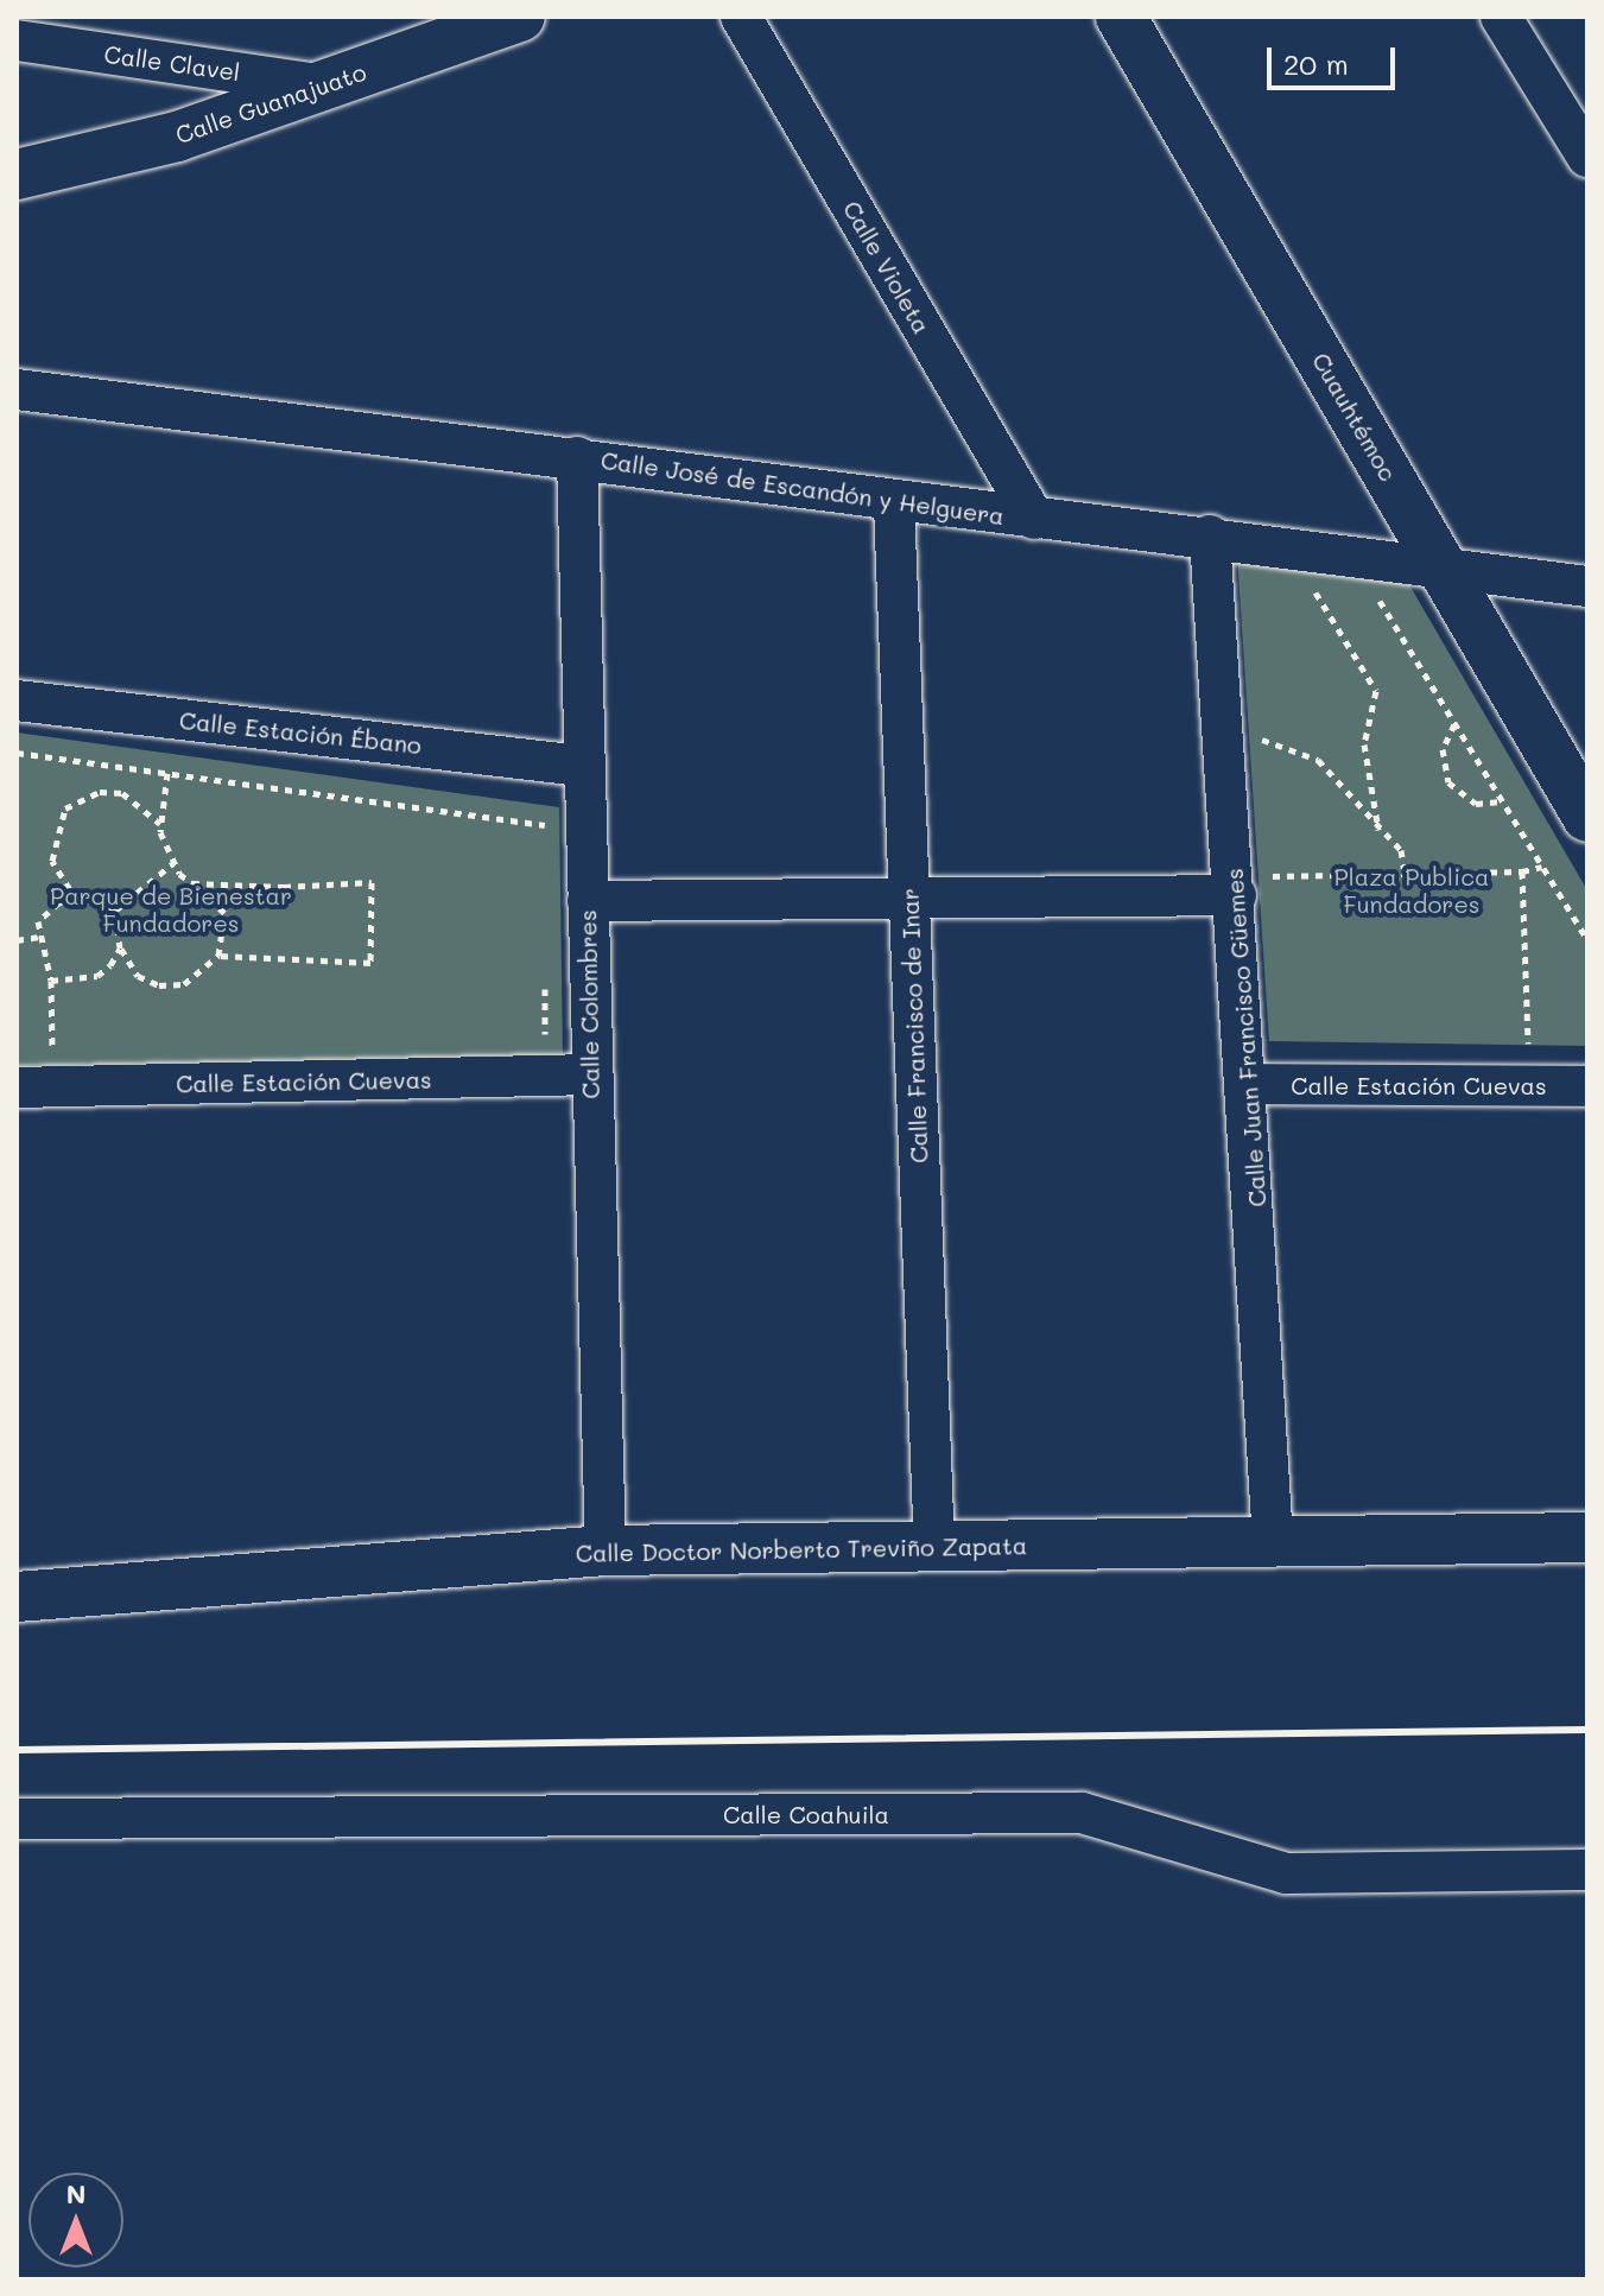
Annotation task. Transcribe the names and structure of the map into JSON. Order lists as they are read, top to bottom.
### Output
{
  "streets": {
    "street": [
      "Calle Clavel",
      "Calle Guanajuato",
      "Calle Violeta",
      "Cuauhtémoc",
      "Calle José de Escandón y Helguera",
      "Calle Estación Ébano",
      "Calle Colombres",
      "Calle Francisco de Inar",
      "Calle Juan Francisco Güemes",
      "Calle Estación Cuevas",
      "Calle Doctor Norberto Treviño Zapata",
      "Calle Coahuila"
    ]
  },
  "crossings": [
    ["Calle Clavel", "Calle Guanajuato"],
    ["Calle Violeta", "Calle José de Escandón y Helguera"],
    ["Cuauhtémoc", "Calle José de Escandón y Helguera"],
    ["Calle José de Escandón y Helguera", "Calle Colombres"],
    ["Calle José de Escandón y Helguera", "Calle Francisco de Inar"],
    ["Calle José de Escandón y Helguera", "Calle Juan Francisco Güemes"],
    ["Calle Estación Ébano", "Calle Colombres"],
    ["Calle Colombres", "Calle Estación Cuevas"],
    ["Calle Colombres", "Calle Doctor Norberto Treviño Zapata"],
    ["Calle Francisco de Inar", "Calle Doctor Norberto Treviño Zapata"],
    ["Calle Juan Francisco Güemes", "Calle Estación Cuevas"],
    ["Calle Juan Francisco Güemes", "Calle Doctor Norberto Treviño Zapata"]
  ],
  "parks": ["Plaza Publica Fundadores", "Parque de Bienestar Fundadores"],
  "scale_bar": "20 m",
  "north": "top"
}
